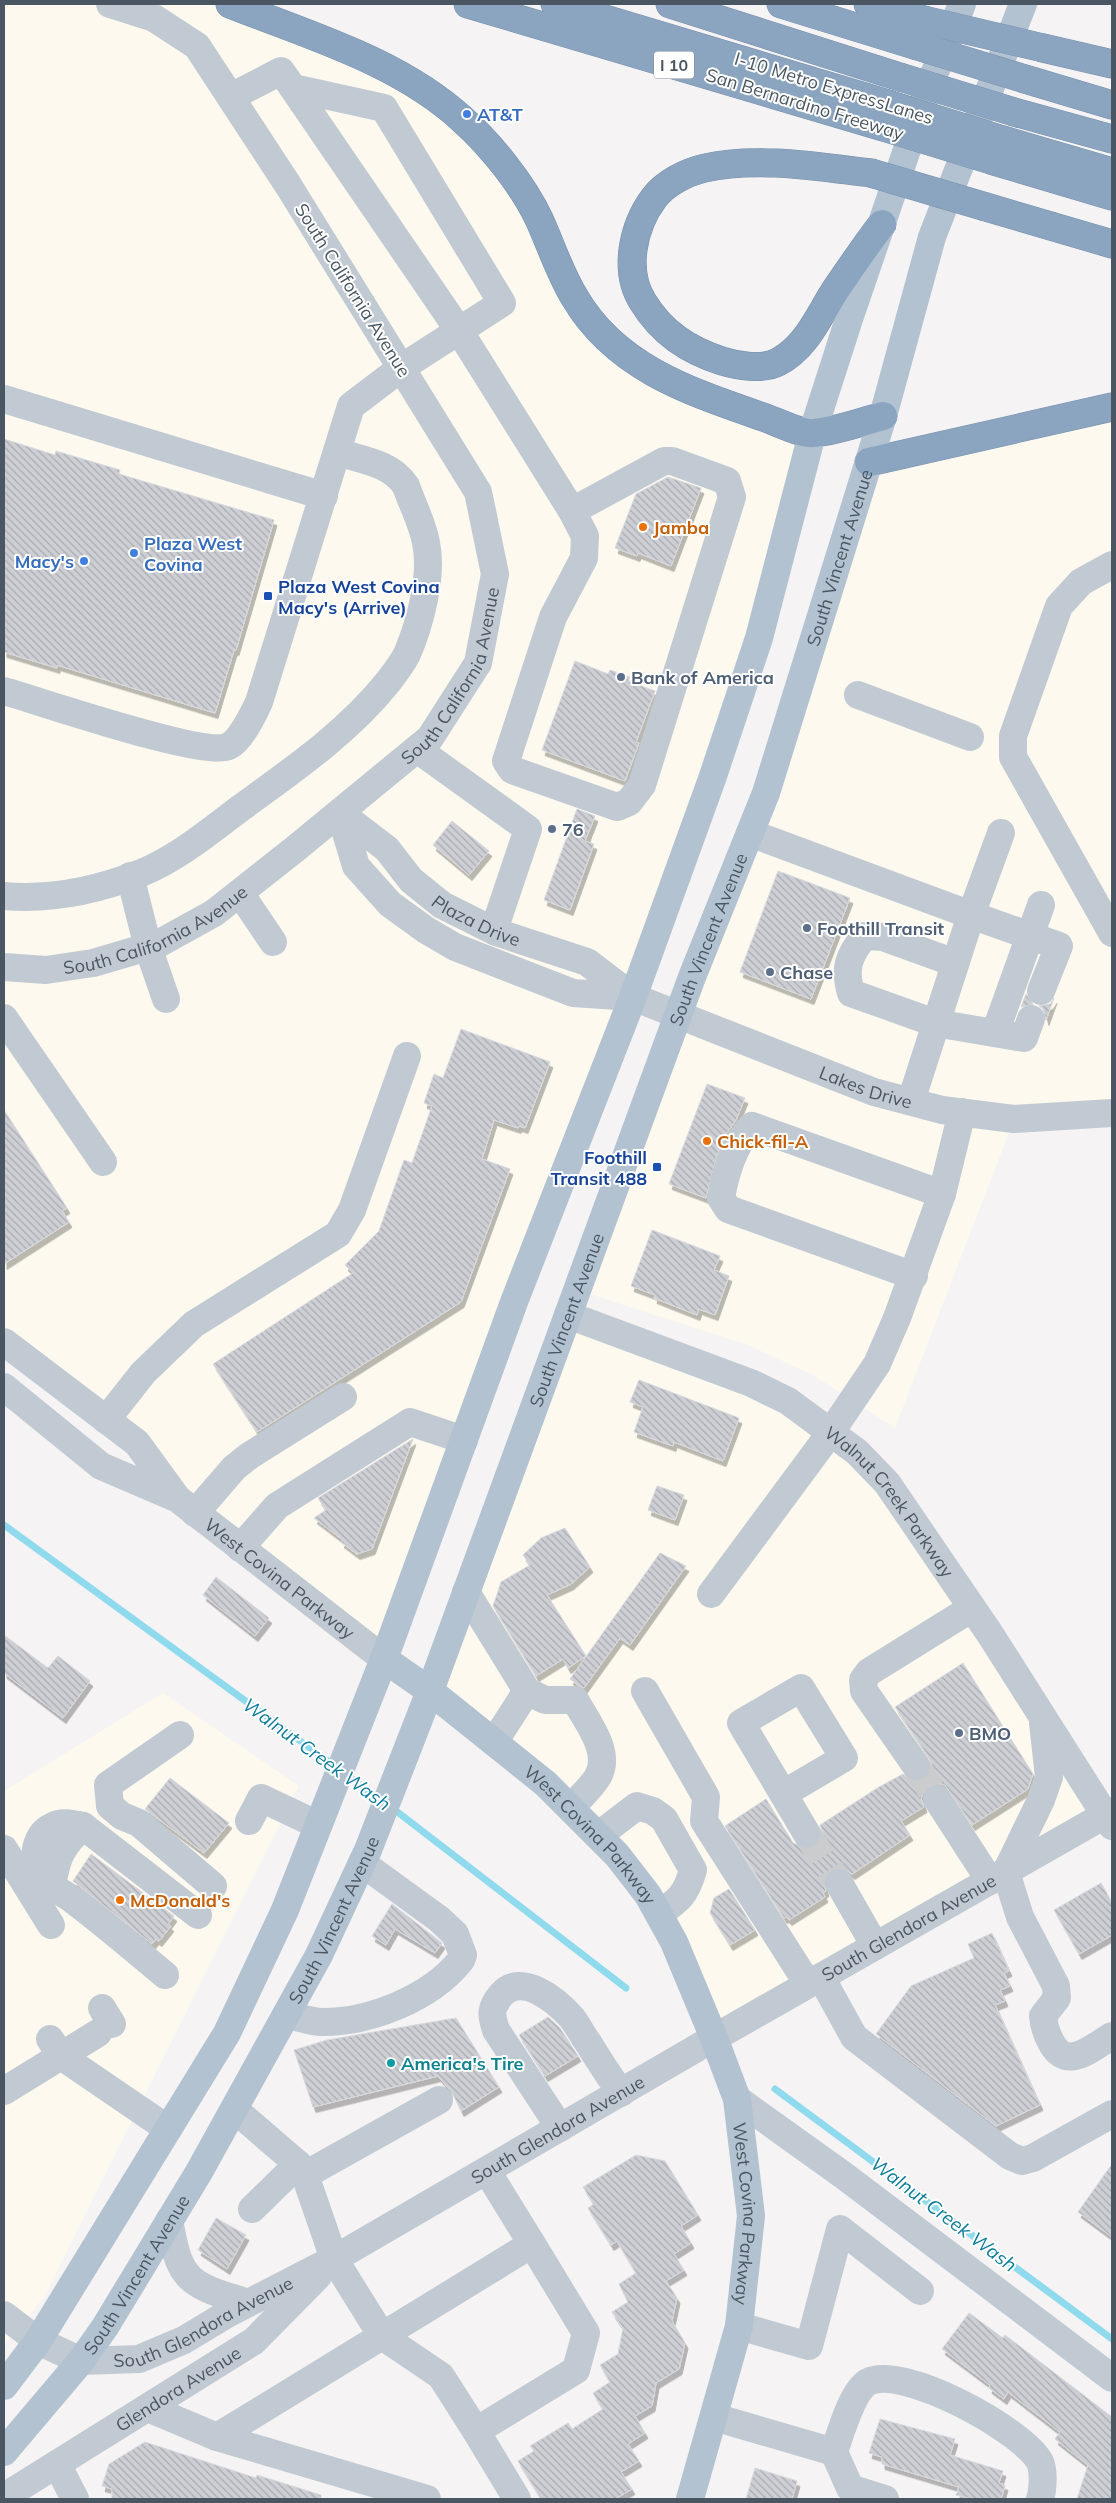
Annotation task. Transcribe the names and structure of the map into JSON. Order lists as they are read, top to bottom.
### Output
{
  "streets": {
    "highway": ["I 10", "I-10 Metro ExpressLanes", "San Bernardino Freeway"],
    "main road": ["South Vincent Avenue", "West Covina Parkway"],
    "street": [
      "South California Avenue",
      "Plaza Drive",
      "Lakes Drive",
      "Walnut Creek Parkway",
      "South Glendora Avenue",
      "Glendora Avenue"
    ]
  },
  "crossings": [
    ["I-10 Metro ExpressLanes", "San Bernardino Freeway"],
    ["South California Avenue", "Plaza Drive"],
    ["South Vincent Avenue", "Lakes Drive"],
    ["South Vincent Avenue", "Walnut Creek Parkway"],
    ["South Vincent Avenue", "West Covina Parkway"],
    ["South Vincent Avenue", "South Glendora Avenue"],
    ["Plaza Drive", "Lakes Drive"],
    ["Walnut Creek Parkway", "South Glendora Avenue"],
    ["West Covina Parkway", "South Glendora Avenue"],
    ["South Glendora Avenue", "Glendora Avenue"]
  ],
  "water": ["Walnut Creek Wash"],
  "places": {
    "other": [
      "AT&T",
      "Jamba",
      "Plaza West Covina",
      "Macy's",
      "Bank of America",
      "76",
      "Foothill Transit",
      "Chase",
      "Chick-fil-A",
      "BMO",
      "McDonald's",
      "America's Tire"
    ],
    "transit": ["Plaza West Covina Macy's (Arrive)", "Foothill Transit 488"]
  }
}
